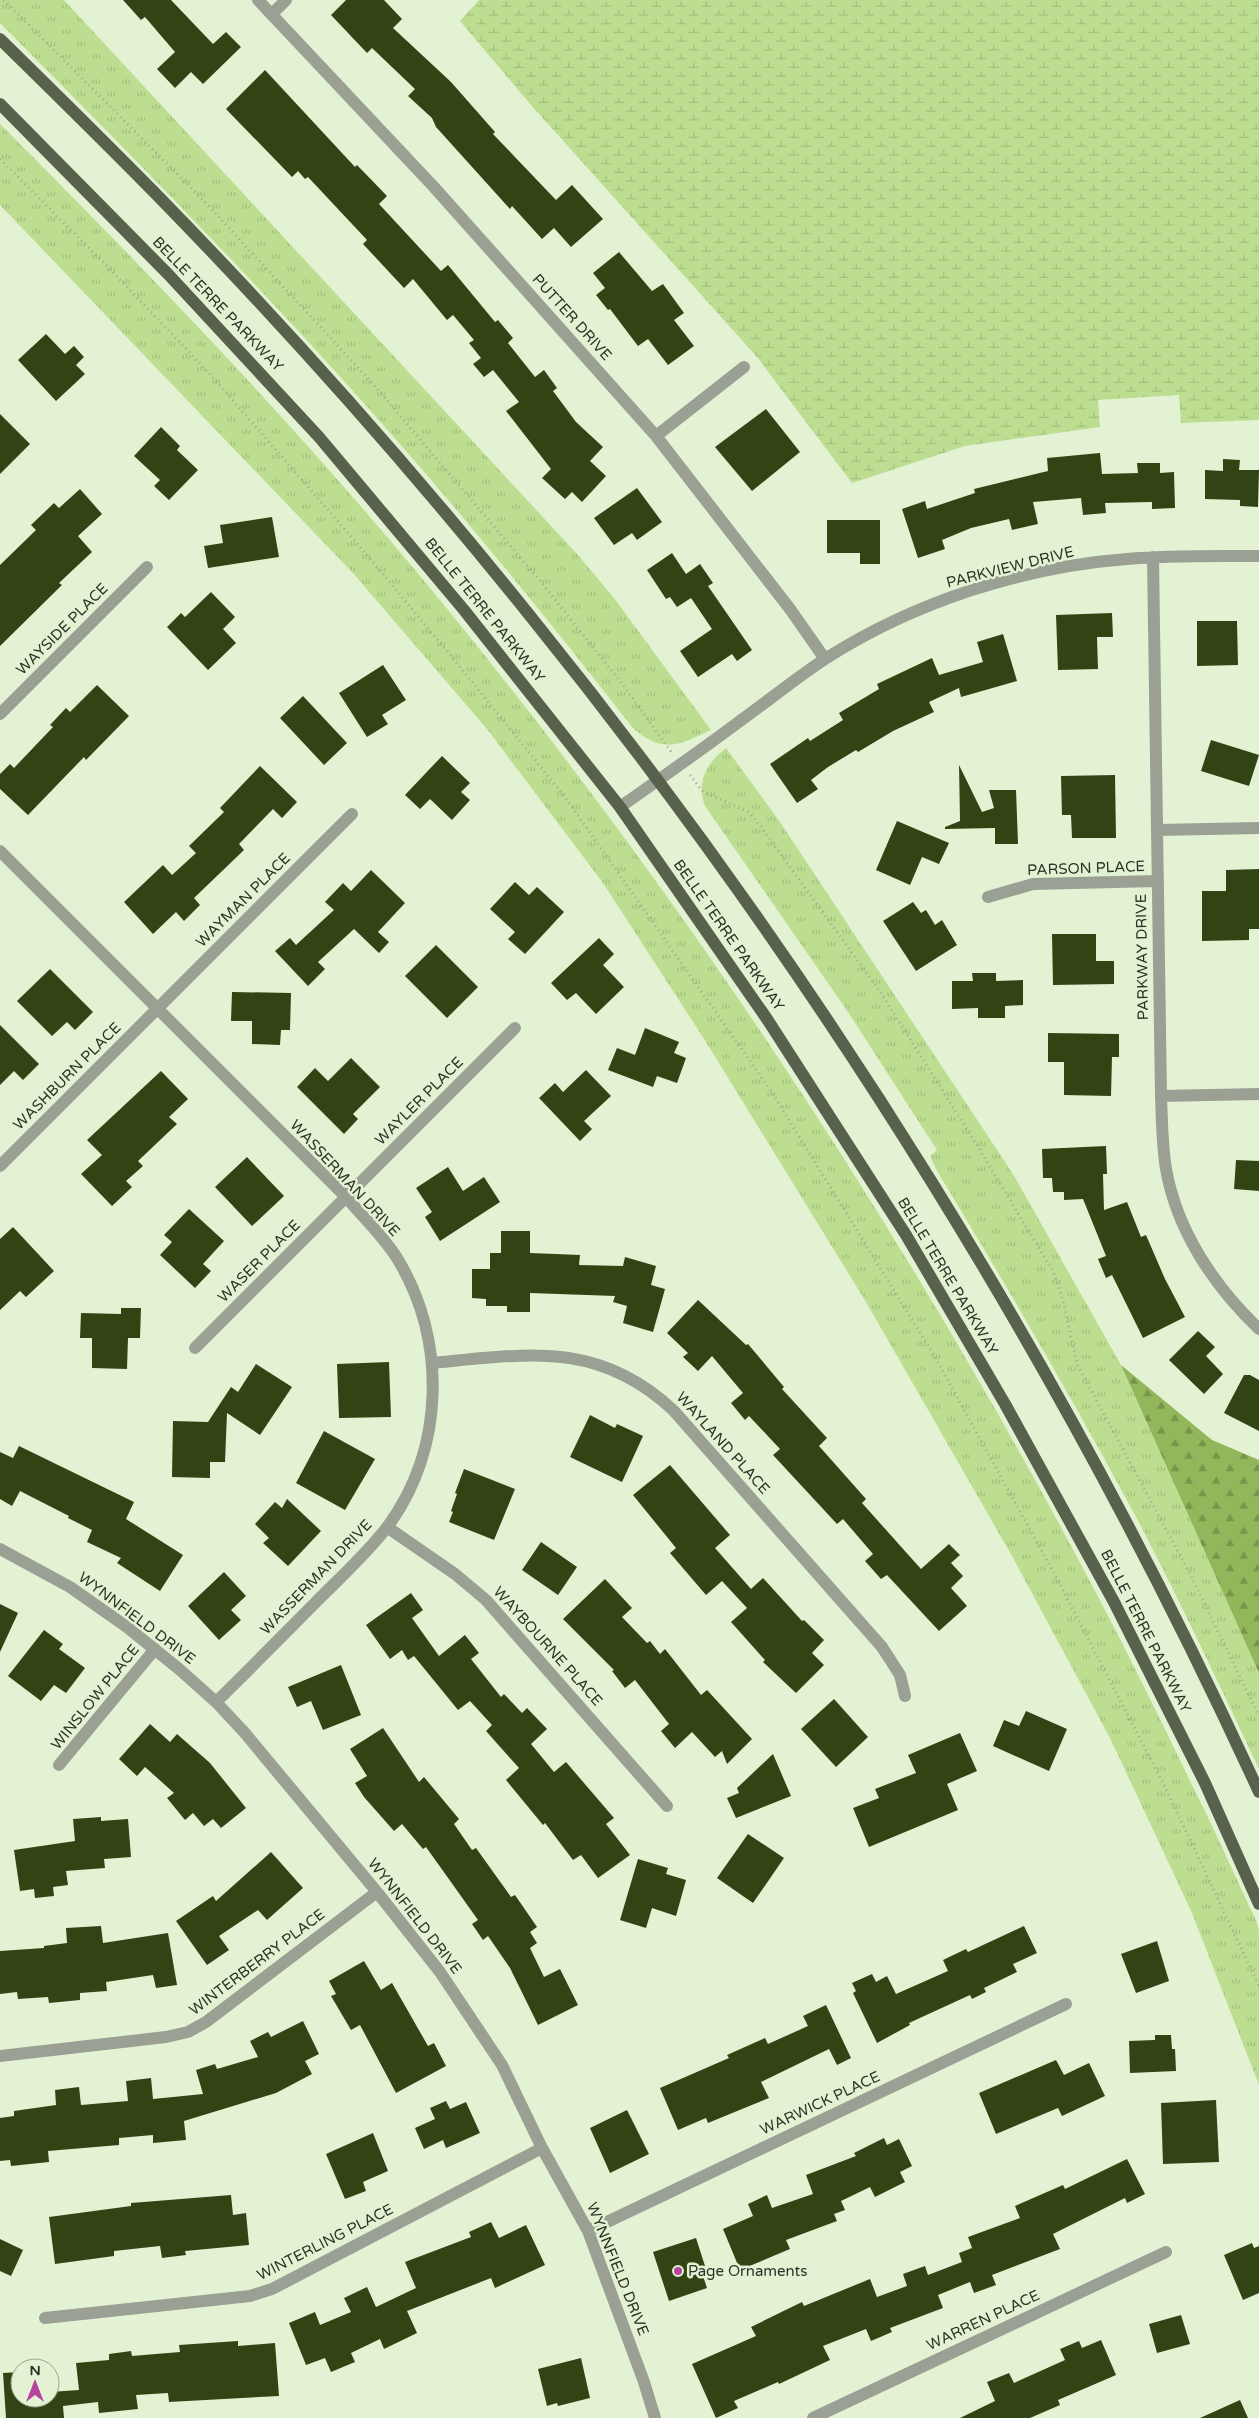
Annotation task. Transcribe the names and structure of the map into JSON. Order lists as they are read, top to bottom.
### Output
{
  "streets": {
    "main road": ["BELLE TERRE PARKWAY"],
    "street": [
      "PUTTER DRIVE",
      "PARKVIEW DRIVE",
      "WAYSIDE PLACE",
      "PARSON PLACE",
      "WAYMAN PLACE",
      "PARKWAY DRIVE",
      "WASHBURN PLACE",
      "WAYLER PLACE",
      "WASSERMAN DRIVE",
      "WASER PLACE",
      "WAYLAND PLACE",
      "WYNNFIELD DRIVE",
      "WAYBOURNE PLACE",
      "WINSLOW PLACE",
      "WINTERBERRY PLACE",
      "WARWICK PLACE",
      "WINTERLING PLACE",
      "WARREN PLACE"
    ]
  },
  "crossings": [
    ["BELLE TERRE PARKWAY", "PARKVIEW DRIVE"],
    ["PUTTER DRIVE", "PARKVIEW DRIVE"],
    ["PARKVIEW DRIVE", "PARKWAY DRIVE"],
    ["PARSON PLACE", "PARKWAY DRIVE"],
    ["WAYMAN PLACE", "WASHBURN PLACE"],
    ["WAYMAN PLACE", "WASSERMAN DRIVE"],
    ["WASHBURN PLACE", "WASSERMAN DRIVE"],
    ["WAYLER PLACE", "WASSERMAN DRIVE"],
    ["WAYLER PLACE", "WASER PLACE"],
    ["WASSERMAN DRIVE", "WASER PLACE"],
    ["WASSERMAN DRIVE", "WAYLAND PLACE"],
    ["WASSERMAN DRIVE", "WYNNFIELD DRIVE"],
    ["WASSERMAN DRIVE", "WAYBOURNE PLACE"],
    ["WYNNFIELD DRIVE", "WINSLOW PLACE"],
    ["WYNNFIELD DRIVE", "WINTERBERRY PLACE"],
    ["WYNNFIELD DRIVE", "WARWICK PLACE"],
    ["WYNNFIELD DRIVE", "WINTERLING PLACE"]
  ],
  "places": ["Page Ornaments"],
  "north": "top"
}
